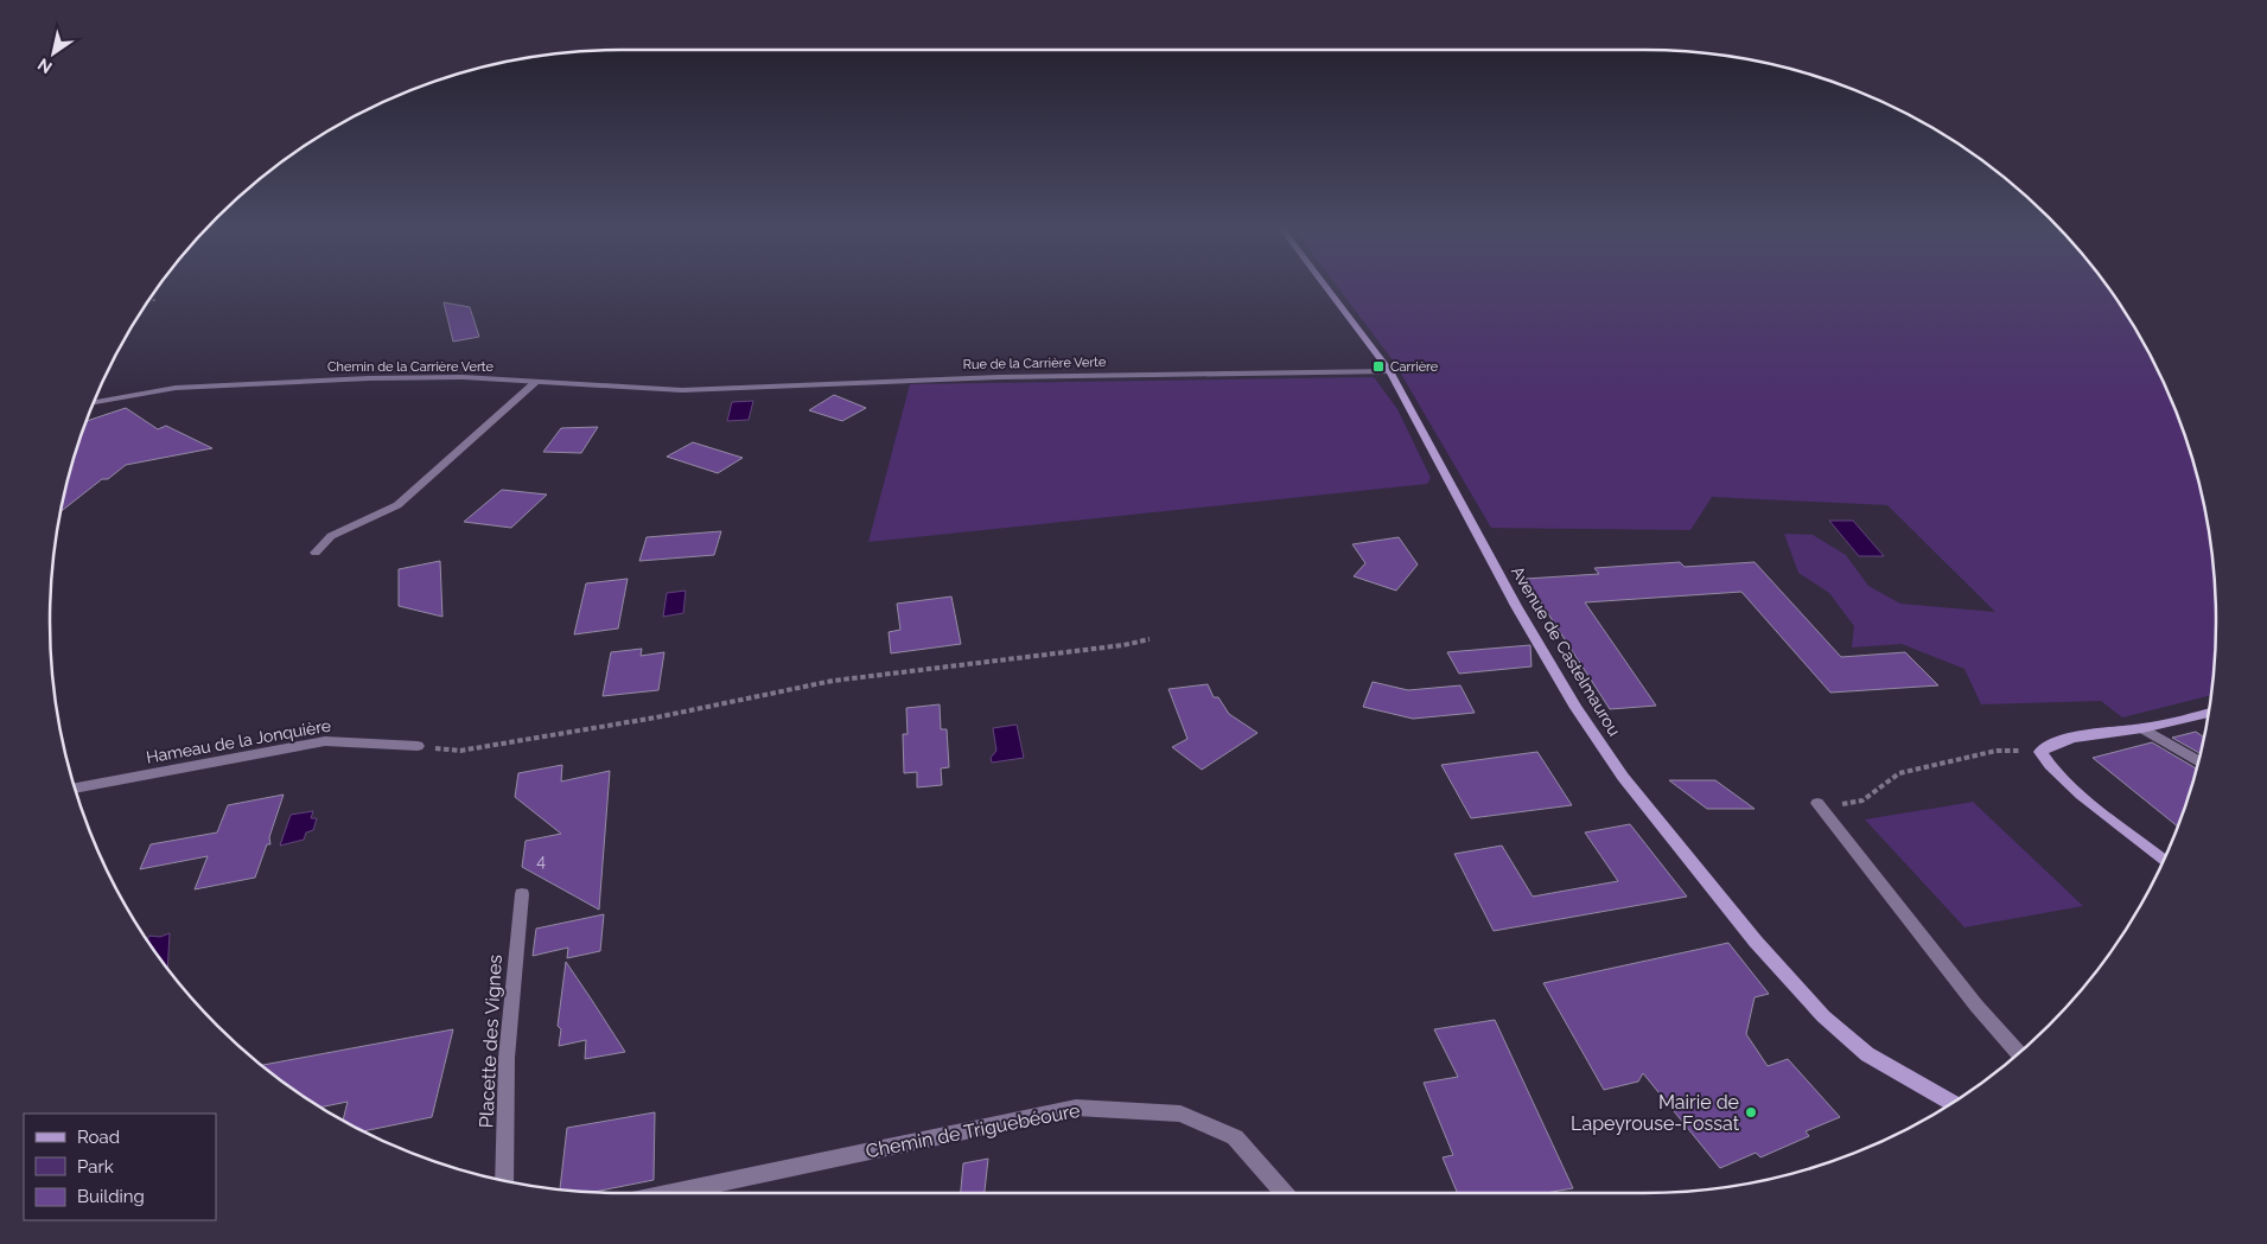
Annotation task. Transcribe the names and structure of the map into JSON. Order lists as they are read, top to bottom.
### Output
{
  "streets": {
    "street": [
      "Rue de la Carrière Verte",
      "Chemin de la Carrière Verte",
      "Avenue de Castelmaurou",
      "Hameau de la Jonquière",
      "Placette des Vignes",
      "Chemin de Triguebéoure"
    ]
  },
  "crossings": [
    ["Rue de la Carrière Verte", "Chemin de la Carrière Verte"],
    ["Rue de la Carrière Verte", "Avenue de Castelmaurou"]
  ],
  "places": {
    "transit": ["Carrière"],
    "other": ["Mairie de Lapeyrouse-Fossat"]
  },
  "house_numbers": ["4"],
  "legend": ["Road", "Park", "Building"],
  "north": "bottom left"
}
